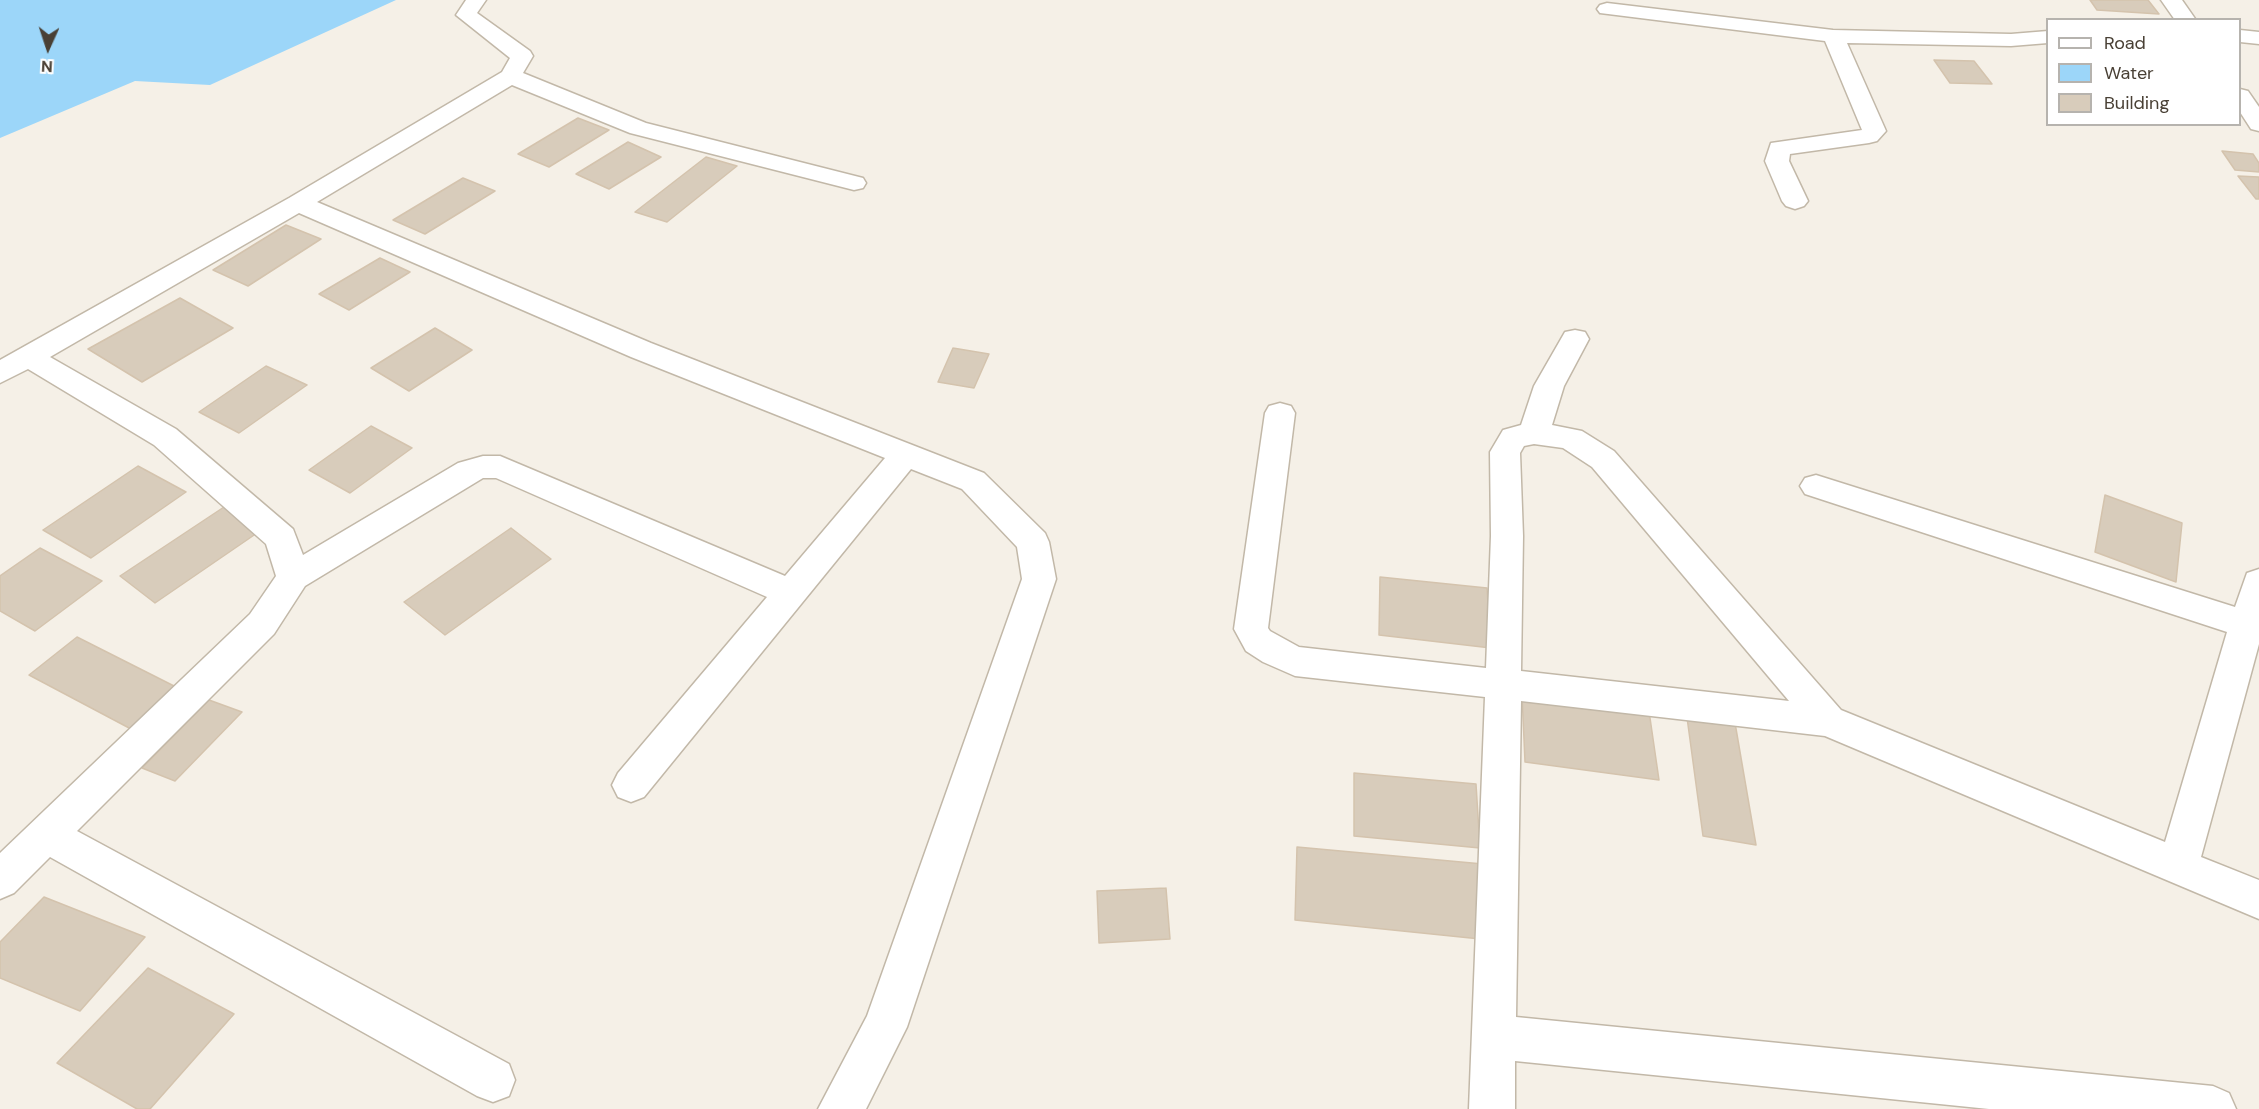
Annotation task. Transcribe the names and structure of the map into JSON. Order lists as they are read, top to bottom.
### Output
{
  "legend": ["Road", "Water", "Building"],
  "north": "bottom"
}
